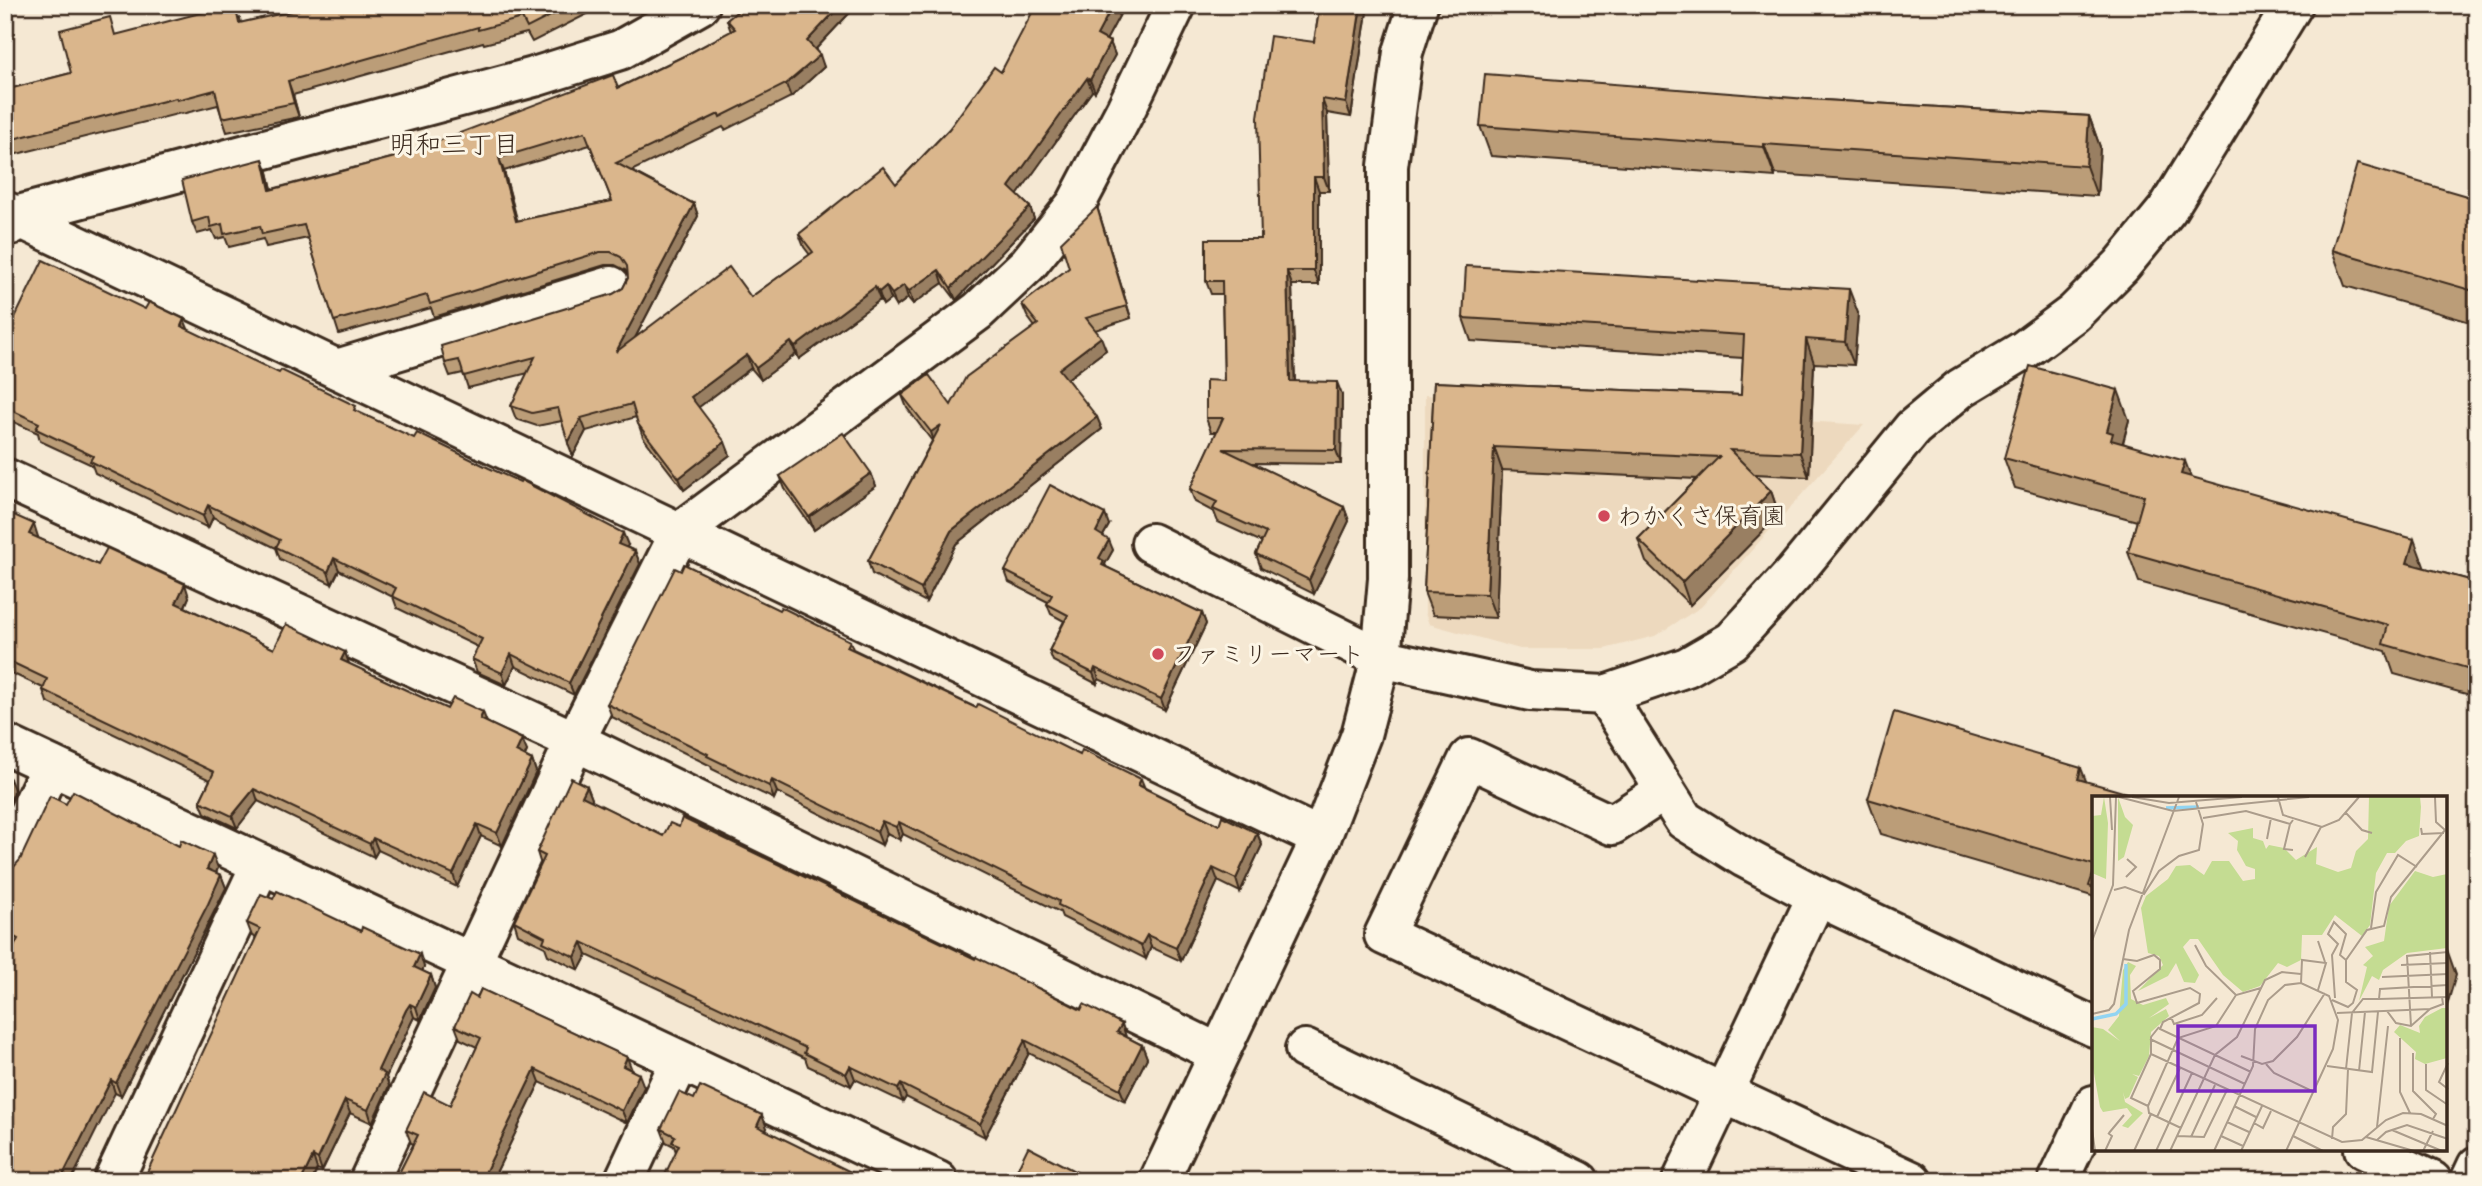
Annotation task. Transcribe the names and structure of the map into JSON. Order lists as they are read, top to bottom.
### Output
{
  "districts": ["明和三丁目"],
  "places": ["わかくさ保育園", "ファミリーマート"]
}
